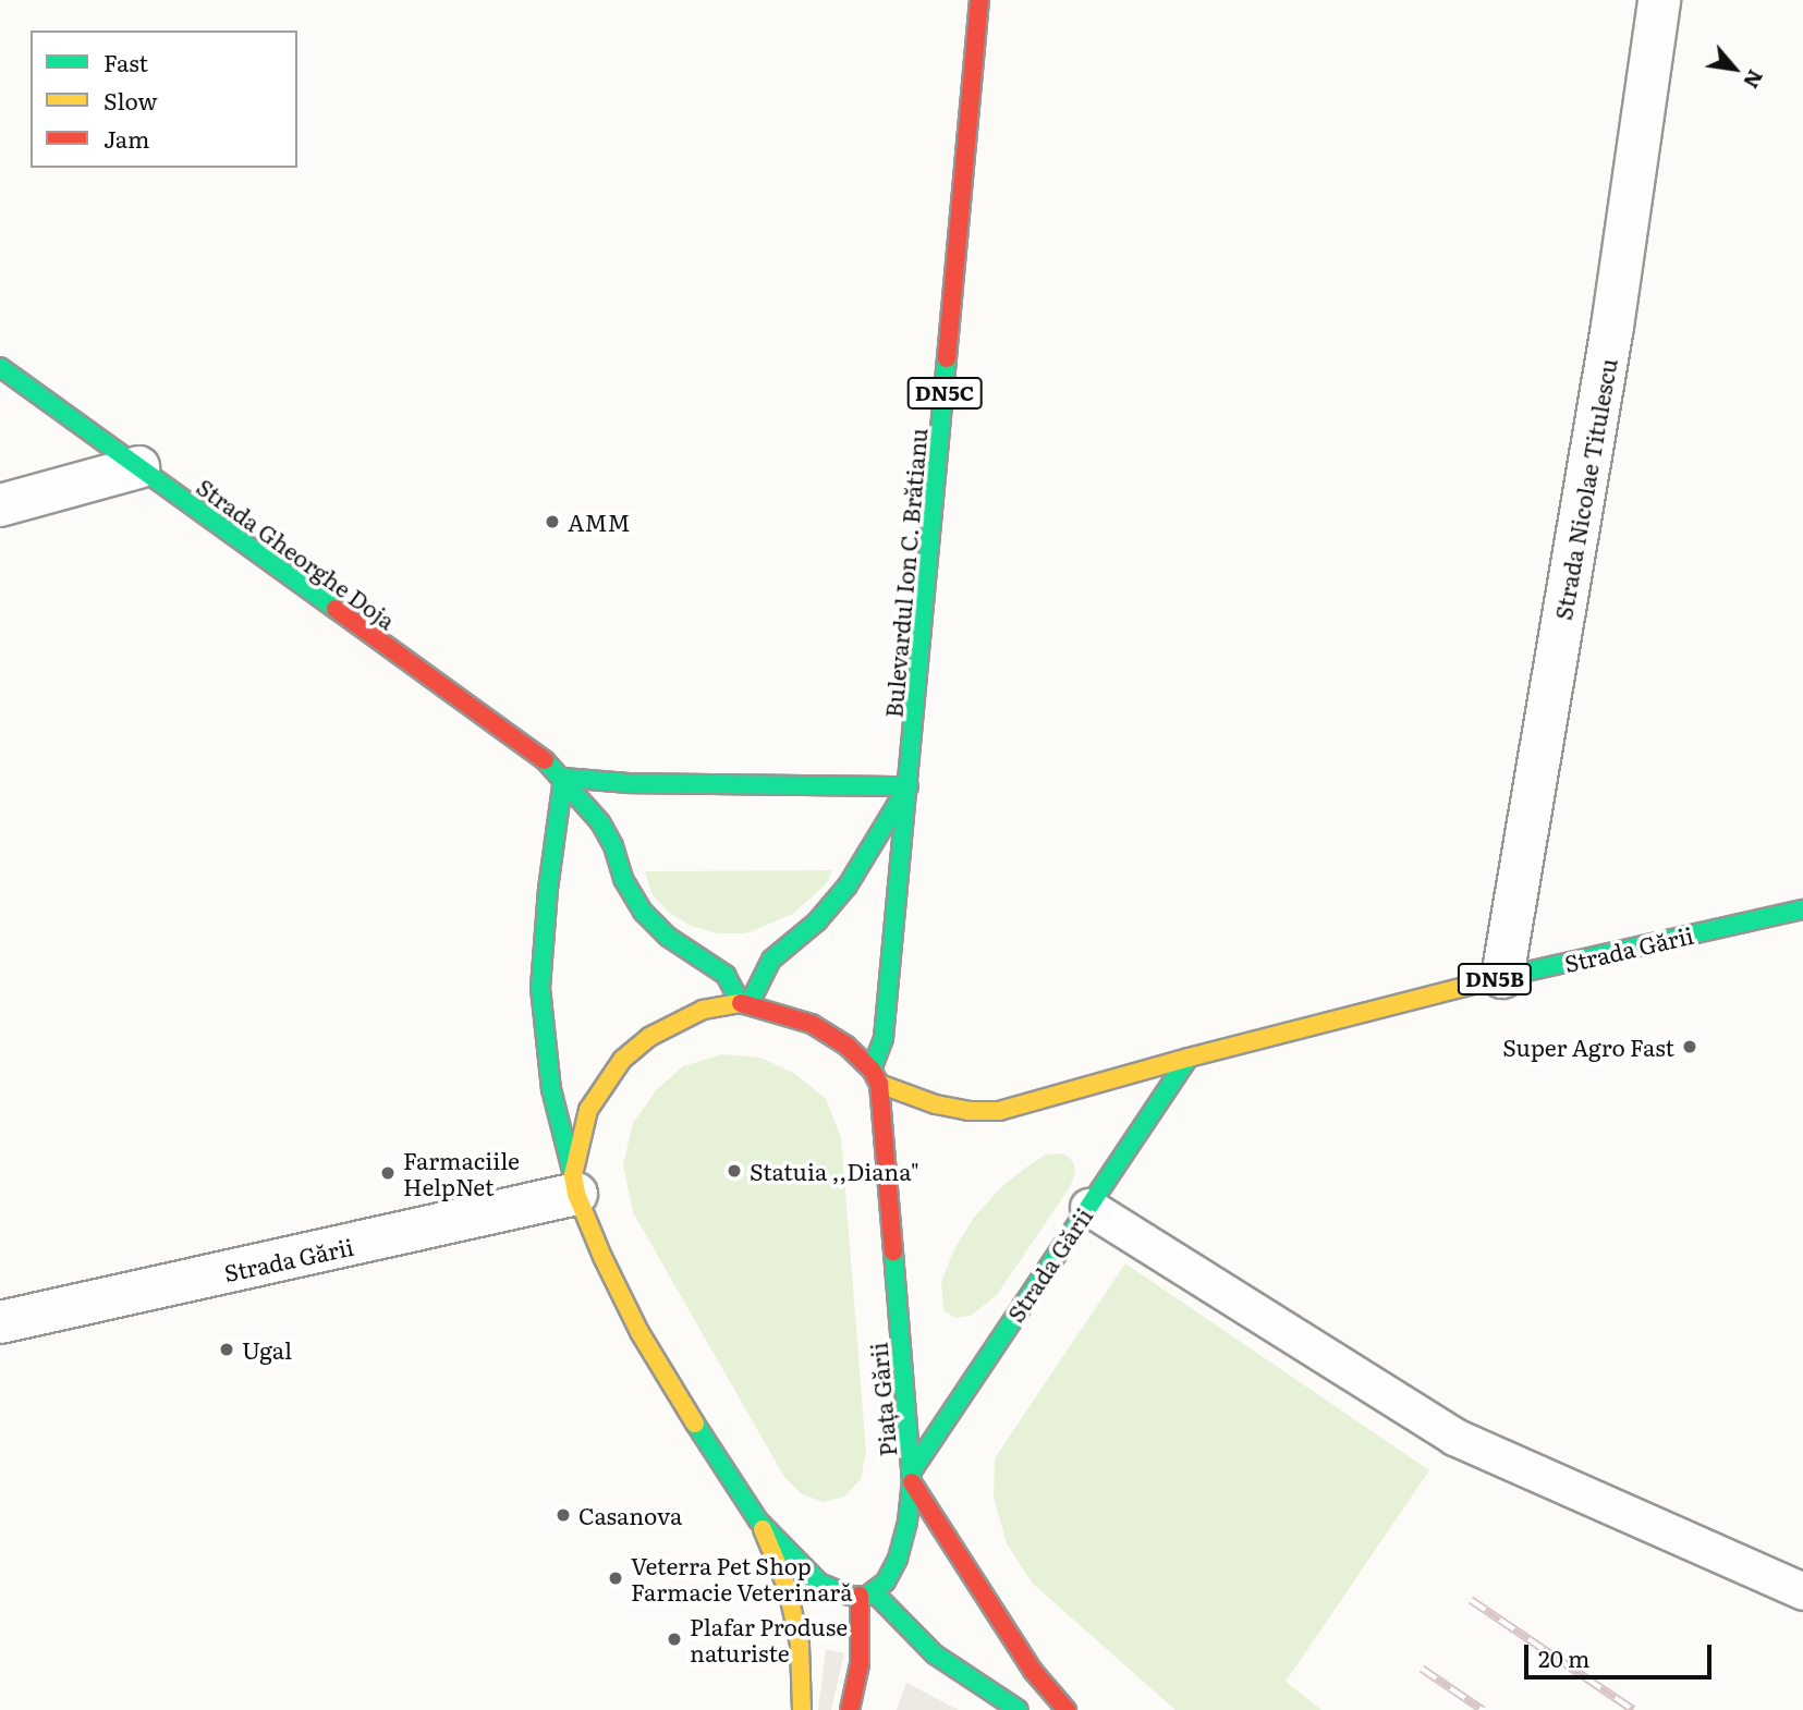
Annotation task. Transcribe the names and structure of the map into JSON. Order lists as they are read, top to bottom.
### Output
{
  "streets": {
    "main road": [
      "DN5C",
      "Strada Gheorghe Doja",
      "Bulevardul Ion C. Brătianu",
      "Strada Gării",
      "DN5B",
      "Piața Gării"
    ],
    "street": ["Strada Nicolae Titulescu"]
  },
  "crossings": [
    ["Strada Nicolae Titulescu", "Strada Gării"],
    ["Strada Gheorghe Doja", "Bulevardul Ion C. Brătianu"],
    ["Bulevardul Ion C. Brătianu", "Strada Gării"],
    ["Bulevardul Ion C. Brătianu", "Piața Gării"],
    ["Strada Gării", "Piața Gării"]
  ],
  "places": [
    "AMM",
    "Super Agro Fast",
    "Statuia ,,Diana\"",
    "Farmaciile HelpNet",
    "Ugal",
    "Casanova",
    "Veterra Pet Shop Farmacie Veterinară",
    "Plafar Produse naturiste"
  ],
  "legend": ["Fast", "Slow", "Jam"],
  "scale_bar": "20 m",
  "north": "bottom right"
}
